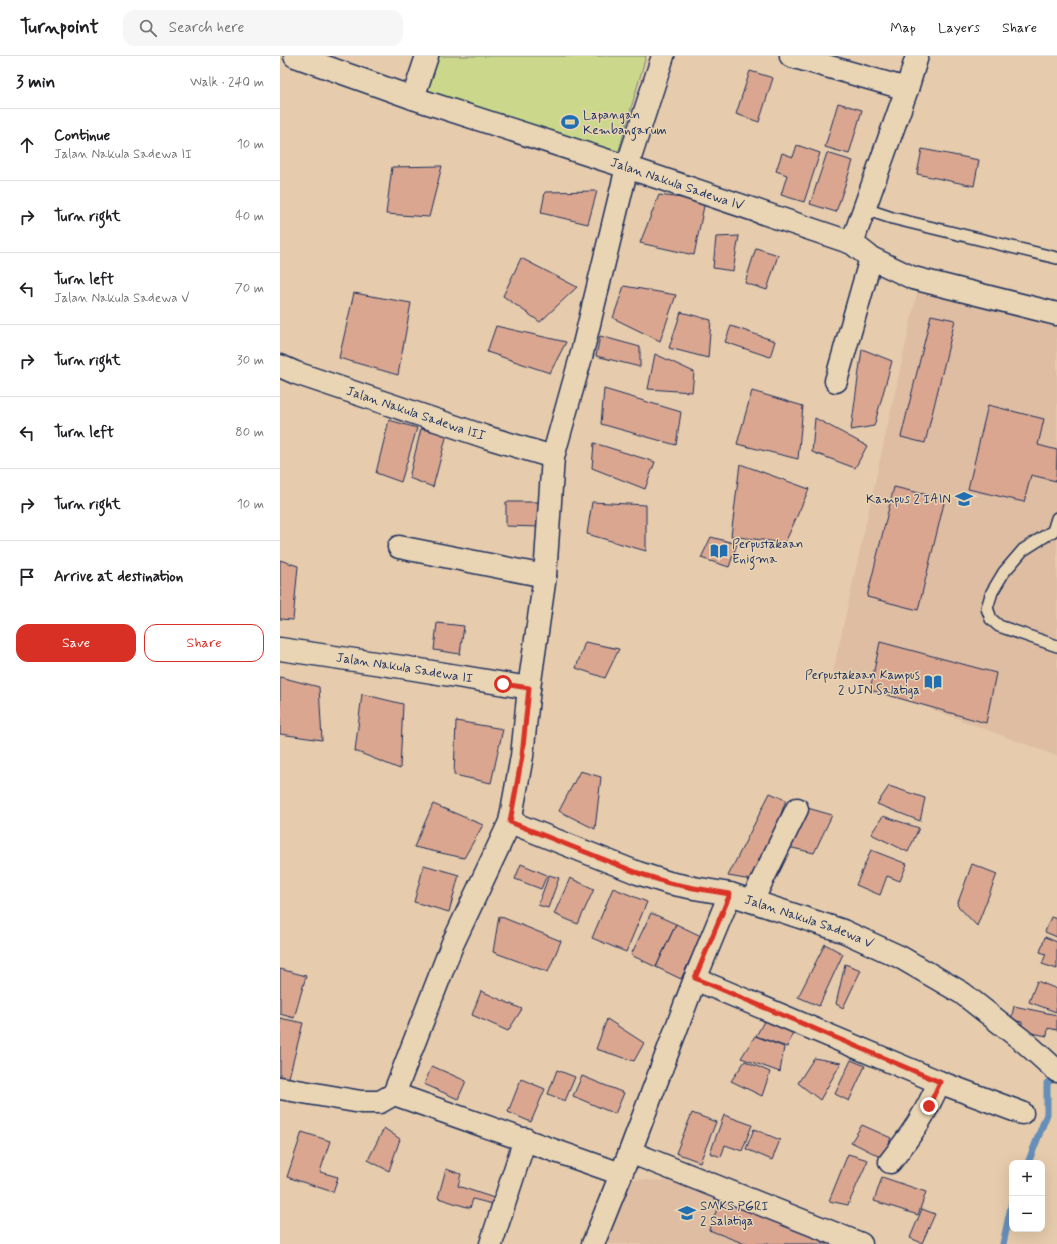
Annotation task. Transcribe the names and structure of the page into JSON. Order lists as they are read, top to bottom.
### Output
{
  "streets": {
    "street": [
      "Jalan Nakula Sadewa IV",
      "Jalan Nakula Sadewa III",
      "Jalan Nakula Sadewa II",
      "Jalan Nakula Sadewa V"
    ]
  },
  "places": {
    "sports": ["Lapangan Kembangarum"],
    "school or university": ["Kampus 2 IAIN", "SMKS PGRI 2 Salatiga"],
    "library": ["Perpustakaan Enigma", "Perpustakaan Kampus 2 UIN Salatiga"]
  },
  "page": {
    "header": "Turnpoint",
    "search": "Search here",
    "nav": ["Map", "Layers", "Share"],
    "heading": ["3 min", "Walk · 240 m"],
    "list": [
      ["Continue", "Jalan Nakula Sadewa II", "10 m"],
      ["Turn right", "40 m"],
      ["Turn left", "Jalan Nakula Sadewa V", "70 m"],
      ["Turn right", "30 m"],
      ["Turn left", "80 m"],
      ["Turn right", "10 m"],
      "Arrive at destination"
    ],
    "buttons": ["Save", "Share"],
    "map_buttons": ["+", "−"]
  }
}
